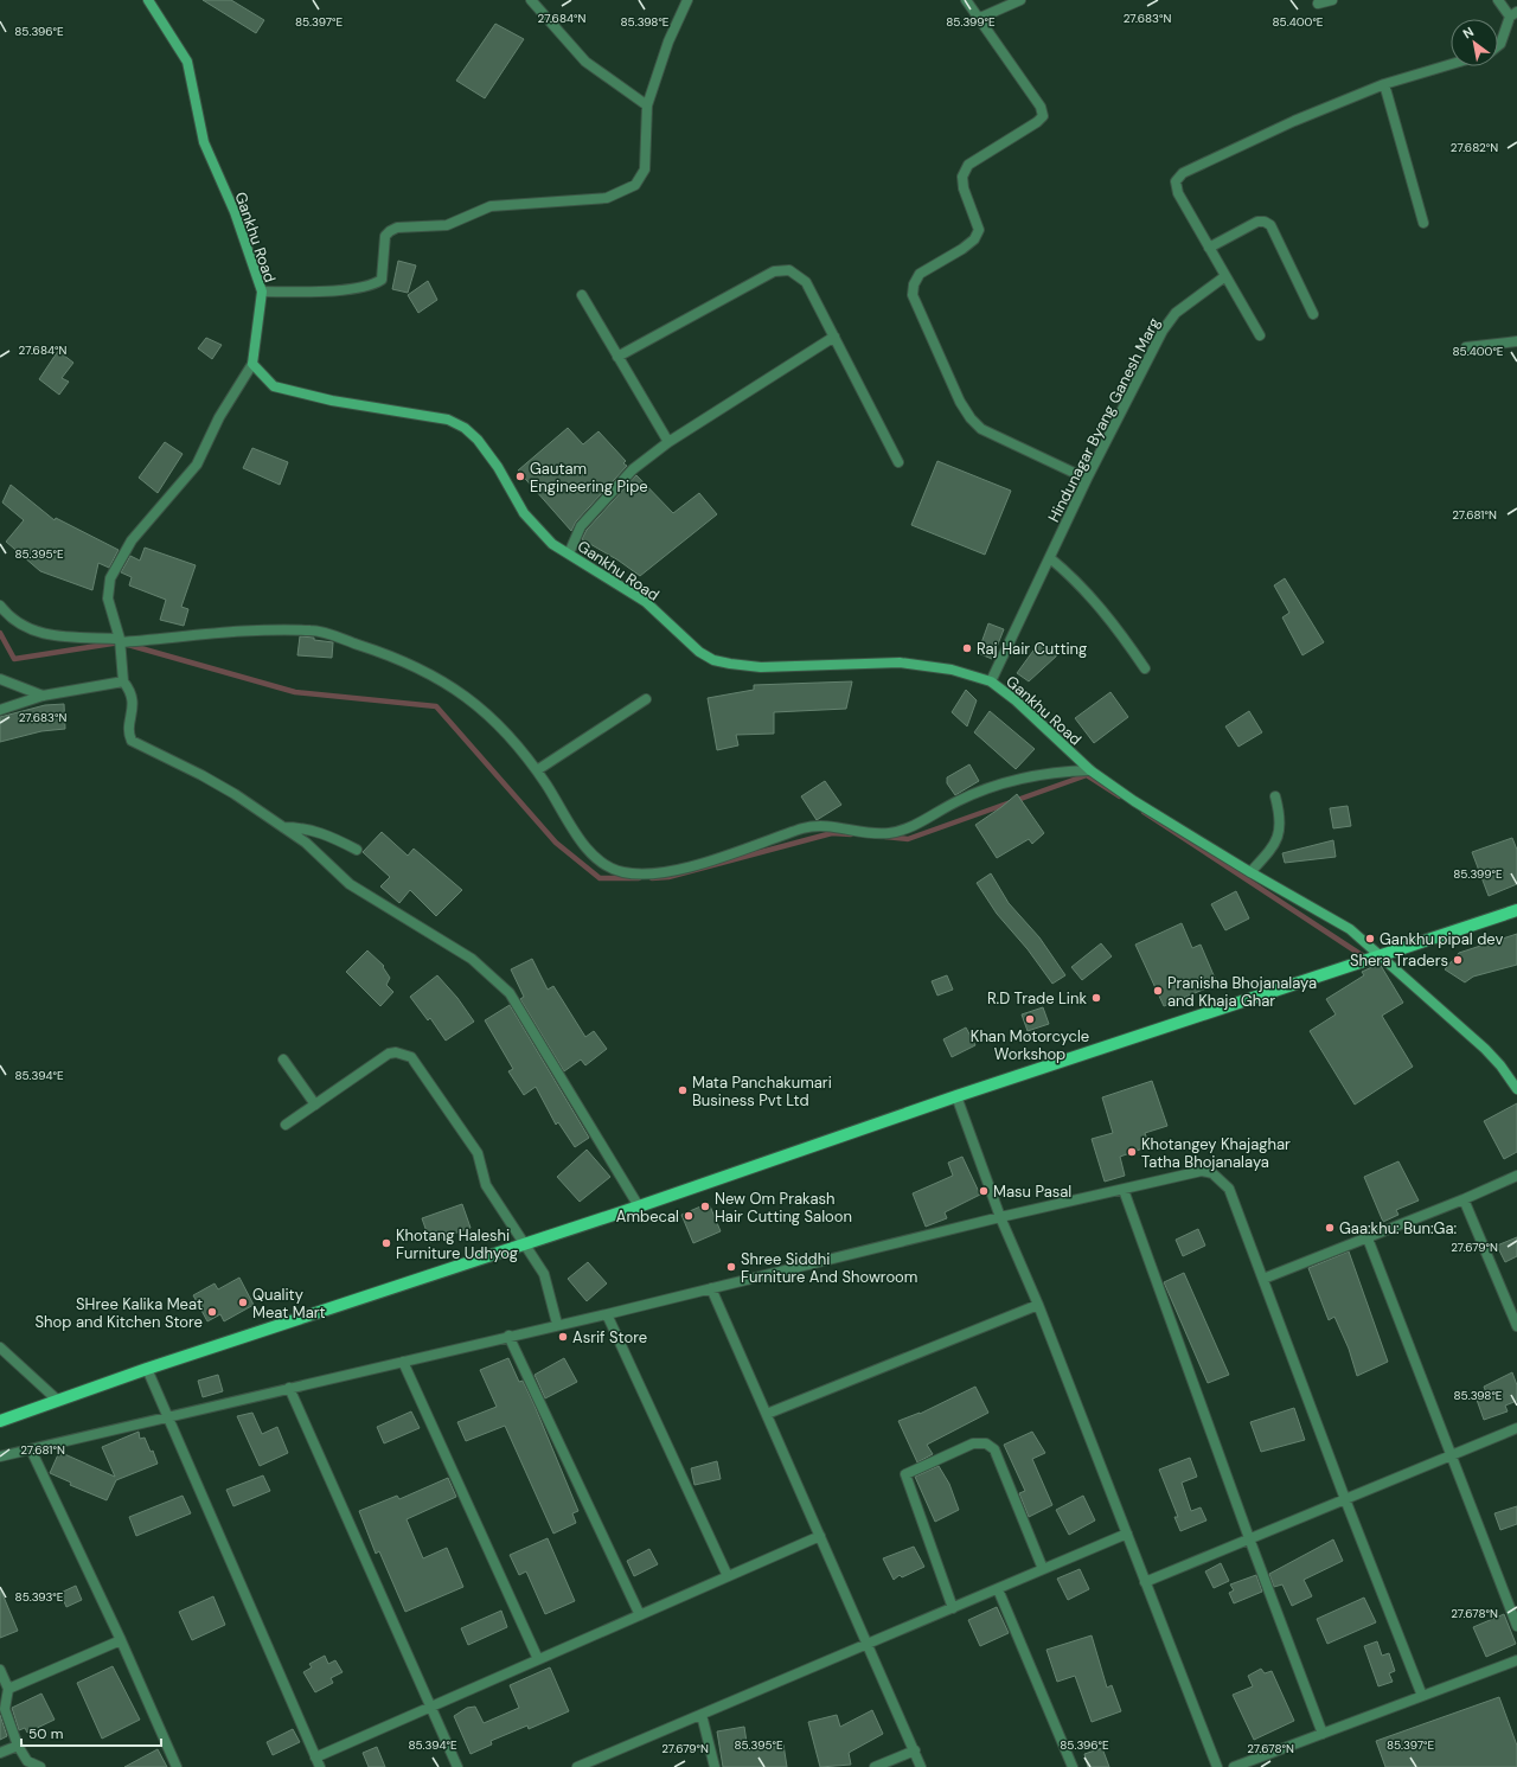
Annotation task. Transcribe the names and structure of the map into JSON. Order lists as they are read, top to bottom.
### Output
{
  "streets": {
    "main road": ["Gankhu Road"],
    "street": ["Hindunagar Byang Ganesh Marg"]
  },
  "crossings": [
    ["Gankhu Road", "Hindunagar Byang Ganesh Marg"]
  ],
  "places": [
    "Gautam Engineering Pipe",
    "Raj Hair Cutting",
    "Gankhu pipal dev",
    "Shera Traders",
    "Pranisha Bhojanalaya and Khaja Ghar",
    "R.D Trade Link",
    "Khan Motorcycle Workshop",
    "Mata Panchakumari Business Pvt Ltd",
    "Khotangey Khajaghar Tatha Bhojanalaya",
    "Masu Pasal",
    "New Om Prakash Hair Cutting Saloon",
    "Ambecal",
    "Gaa:khu: Bun:Ga:",
    "Khotang Haleshi Furniture Udhyog",
    "Shree Siddhi Furniture And Showroom",
    "Quality Meat Mart",
    "SHree Kalika Meat Shop and Kitchen Store",
    "Asrif Store"
  ],
  "scale_bar": "50 m",
  "north": "top left",
  "coordinates": [
    "27.684°N",
    "27.683°N",
    "85.399°E",
    "85.400°E",
    "85.397°E",
    "85.398°E",
    "85.396°E",
    "27.682°N",
    "27.681°N",
    "85.395°E",
    "85.394°E",
    "27.679°N",
    "85.393°E",
    "27.678°N"
  ]
}
